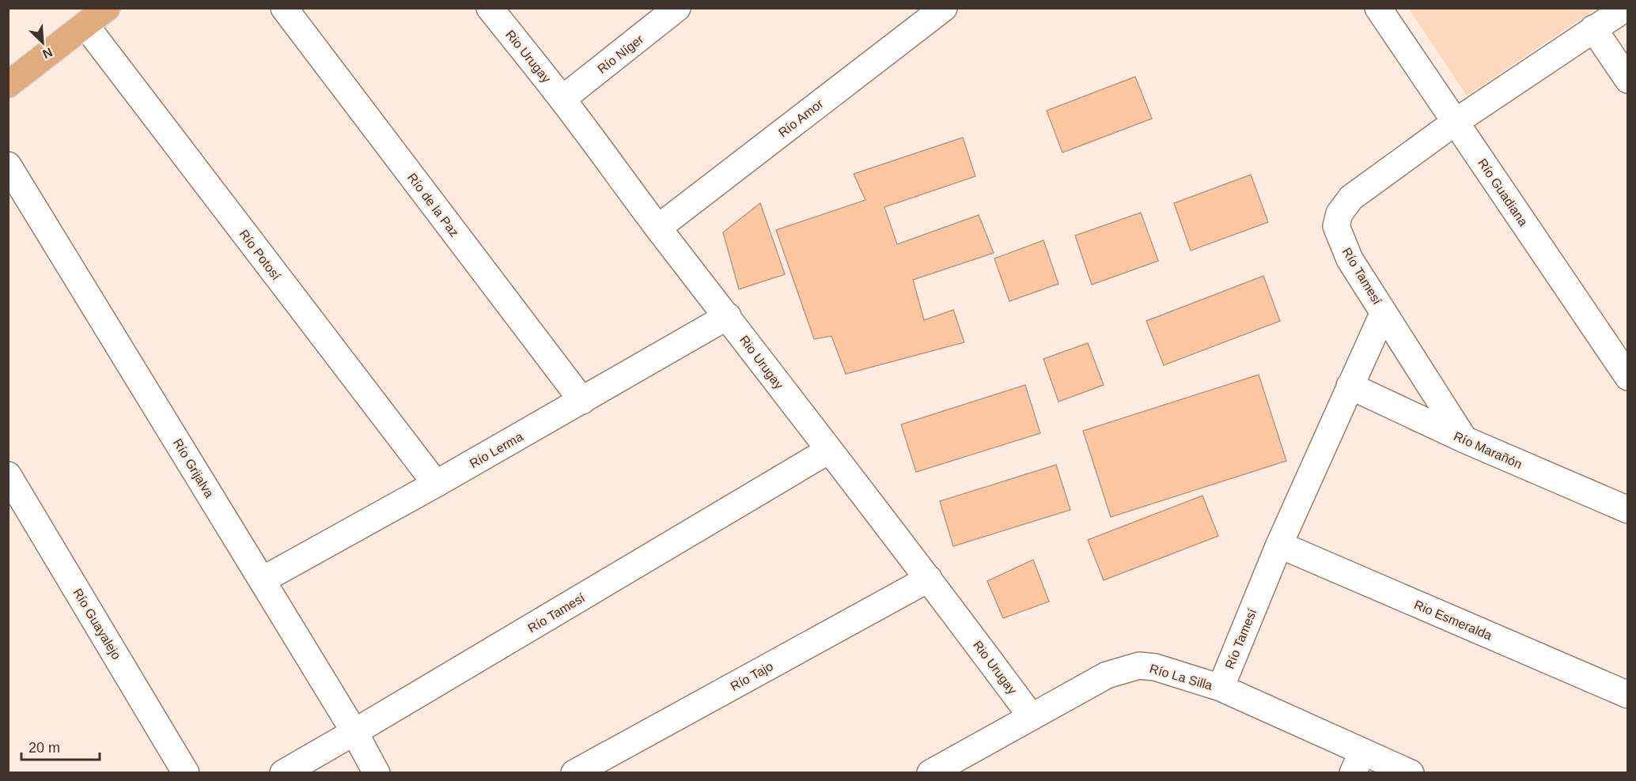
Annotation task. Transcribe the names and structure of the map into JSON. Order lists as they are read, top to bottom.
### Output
{
  "streets": {
    "street": [
      "Río Níger",
      "Rio Urugay",
      "Río Amor",
      "Río Guadiana",
      "Río de la Paz",
      "Río Potosí",
      "Río Tamesí",
      "Río Lerma",
      "Río Marañón",
      "Río Grijalva",
      "Rio Esmeralda",
      "Río Guayalejo",
      "Río Tajo",
      "Río La Silla"
    ]
  },
  "crossings": [
    ["Río Níger", "Rio Urugay"],
    ["Rio Urugay", "Río Amor"],
    ["Rio Urugay", "Río Tamesí"],
    ["Rio Urugay", "Río Lerma"],
    ["Rio Urugay", "Río Tajo"],
    ["Rio Urugay", "Río La Silla"],
    ["Río Guadiana", "Río Tamesí"],
    ["Río de la Paz", "Río Lerma"],
    ["Río Potosí", "Río Lerma"],
    ["Río Tamesí", "Río Marañón"],
    ["Río Tamesí", "Río Grijalva"],
    ["Río Tamesí", "Rio Esmeralda"],
    ["Río Tamesí", "Río La Silla"],
    ["Río Lerma", "Río Grijalva"]
  ],
  "scale_bar": "20 m",
  "north": "bottom right"
}
